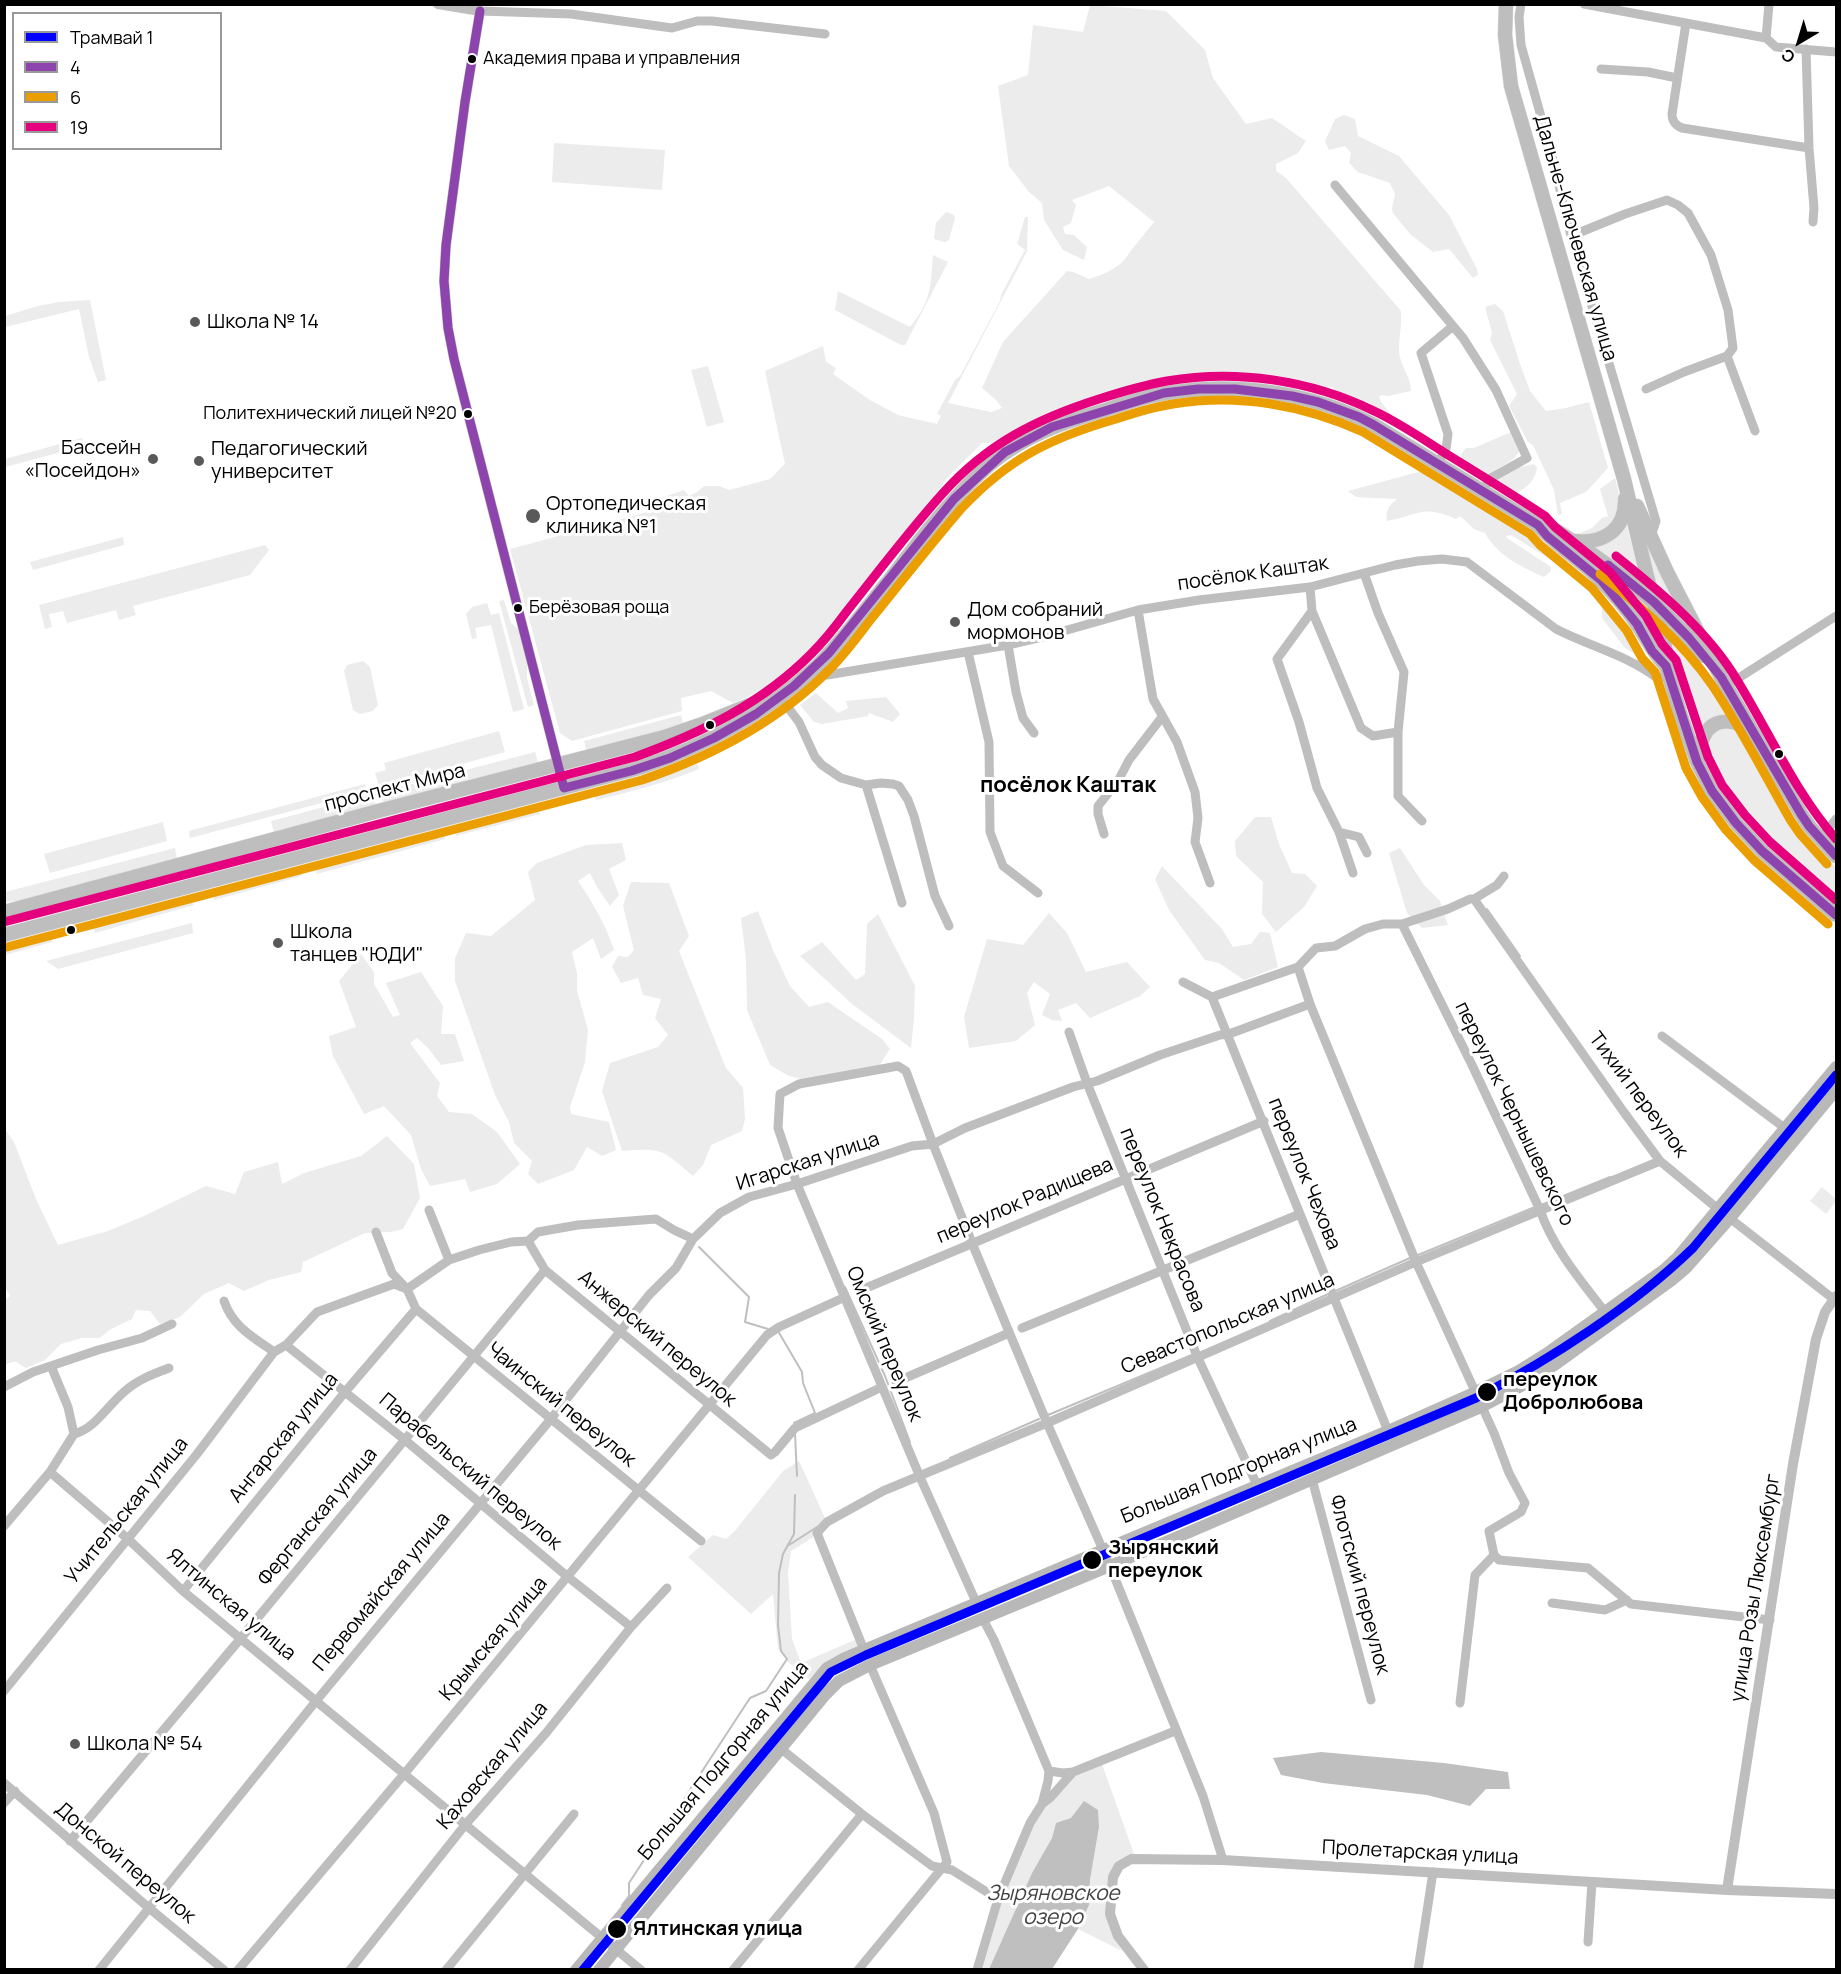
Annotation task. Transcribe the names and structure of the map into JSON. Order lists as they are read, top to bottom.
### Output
{
  "streets": {
    "main road": ["Дальне-Ключевская улица", "проспект Мира", "Большая Подгорная улица"],
    "street": [
      "посёлок Каштак",
      "Тихий переулок",
      "переулок Чернышевского",
      "Игарская улица",
      "переулок Чехова",
      "переулок Радищева",
      "переулок Некрасова",
      "Севастопольская улица",
      "Анжерский переулок",
      "Омский переулок",
      "Чаинский переулок",
      "Ангарская улица",
      "Парабельский переулок",
      "Учительская улица",
      "Ферганская улица",
      "Флотский переулок",
      "улица Розы Люксембург",
      "Первомайская улица",
      "Ялтинская улица",
      "Крымская улица",
      "Каховская улица",
      "Пролетарская улица",
      "Донской переулок"
    ]
  },
  "crossings": [
    ["Дальне-Ключевская улица", "посёлок Каштак"],
    ["Дальне-Ключевская улица", "проспект Мира"],
    ["посёлок Каштак", "проспект Мира"],
    ["Тихий переулок", "Севастопольская улица"],
    ["Тихий переулок", "Большая Подгорная улица"],
    ["Тихий переулок", "улица Розы Люксембург"],
    ["переулок Чернышевского", "Севастопольская улица"],
    ["переулок Чернышевского", "Большая Подгорная улица"],
    ["Игарская улица", "переулок Чехова"],
    ["Игарская улица", "переулок Некрасова"],
    ["Игарская улица", "Омский переулок"],
    ["Игарская улица", "Первомайская улица"],
    ["переулок Чехова", "переулок Радищева"],
    ["переулок Чехова", "Севастопольская улица"],
    ["переулок Чехова", "Большая Подгорная улица"],
    ["переулок Радищева", "переулок Некрасова"],
    ["переулок Некрасова", "Севастопольская улица"],
    ["переулок Некрасова", "Большая Подгорная улица"],
    ["Севастопольская улица", "Омский переулок"],
    ["Севастопольская улица", "Большая Подгорная улица"],
    ["Анжерский переулок", "Омский переулок"],
    ["Анжерский переулок", "Ферганская улица"],
    ["Анжерский переулок", "Первомайская улица"],
    ["Анжерский переулок", "Крымская улица"],
    ["Омский переулок", "Большая Подгорная улица"],
    ["Омский переулок", "Крымская улица"],
    ["Чаинский переулок", "Ангарская улица"],
    ["Чаинский переулок", "Ферганская улица"],
    ["Чаинский переулок", "Первомайская улица"],
    ["Чаинский переулок", "Крымская улица"],
    ["Ангарская улица", "Парабельский переулок"],
    ["Ангарская улица", "Ялтинская улица"],
    ["Большая Подгорная улица", "Флотский переулок"],
    ["Большая Подгорная улица", "Ялтинская улица"],
    ["Парабельский переулок", "Ферганская улица"],
    ["Парабельский переулок", "Первомайская улица"],
    ["Парабельский переулок", "Крымская улица"],
    ["Парабельский переулок", "Каховская улица"],
    ["Учительская улица", "Ялтинская улица"],
    ["Ферганская улица", "Ялтинская улица"],
    ["Ферганская улица", "Донской переулок"],
    ["улица Розы Люксембург", "Пролетарская улица"],
    ["Первомайская улица", "Ялтинская улица"],
    ["Первомайская улица", "Донской переулок"],
    ["Ялтинская улица", "Крымская улица"],
    ["Ялтинская улица", "Каховская улица"]
  ],
  "districts": ["посёлок Каштак"],
  "water": ["Зыряновское озеро"],
  "places": [
    "Академия права и управления",
    "Школа № 14",
    "Политехнический лицей №20",
    "Бассейн «Посейдон»",
    "Педагогический университет",
    "Ортопедическая клиника №1",
    "Берёзовая роща",
    "Дом собраний мормонов",
    "Школа танцев \"ЮДИ\"",
    "переулок Добролюбова",
    "Зырянский переулок",
    "Школа № 54",
    "Ялтинская улица"
  ],
  "lines": [
    "transit line 4",
    "transit line 19",
    "transit line 6",
    "tram line 1"
  ],
  "legend": [
    "Трамвай 1",
    "4",
    "6",
    "19"
  ],
  "north": "bottom left"
}
